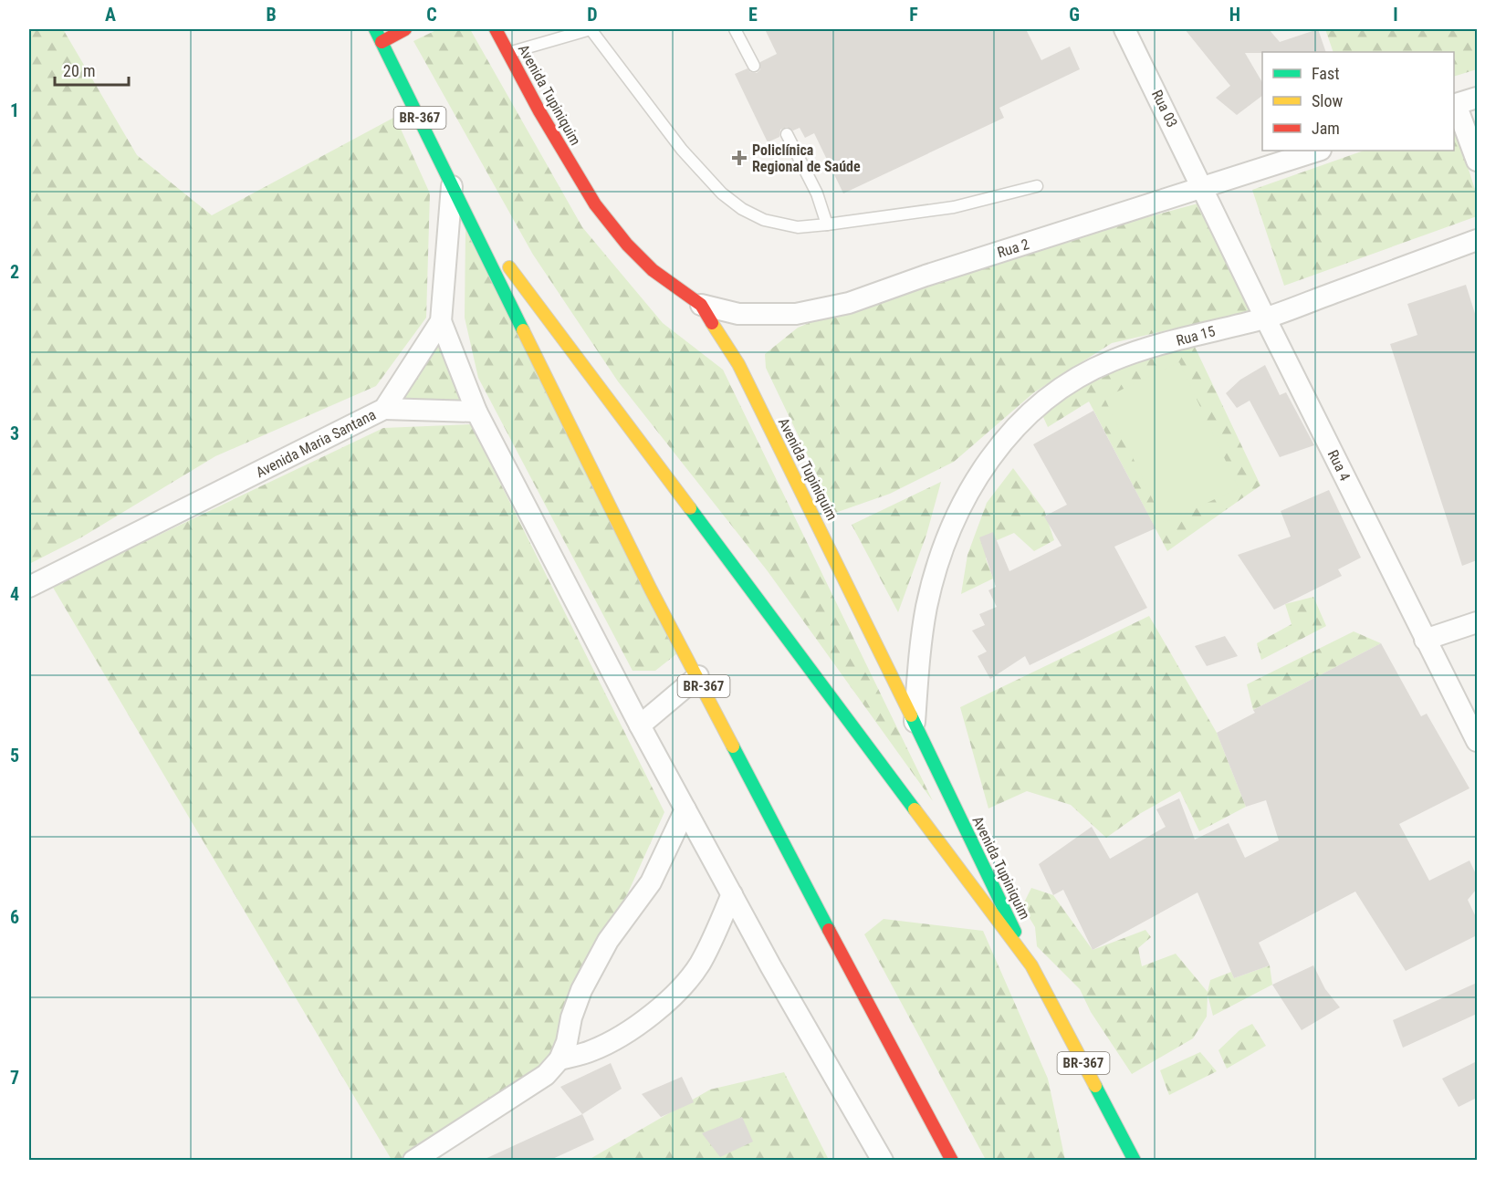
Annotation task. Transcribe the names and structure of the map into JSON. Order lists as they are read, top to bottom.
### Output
{
  "streets": {
    "main road": ["Avenida Tupiniquim", "BR-367"],
    "street": [
      "Rua 03",
      "Rua 2",
      "Rua 15",
      "Avenida Maria Santana",
      "Rua 4"
    ]
  },
  "crossings": [
    ["Avenida Tupiniquim", "BR-367"],
    ["Avenida Tupiniquim", "Rua 2"],
    ["Avenida Tupiniquim", "Rua 15"],
    ["Rua 03", "Rua 2"],
    ["Rua 03", "Rua 4"],
    ["BR-367", "Avenida Maria Santana"],
    ["Rua 2", "Rua 4"],
    ["Rua 15", "Rua 4"]
  ],
  "places": {
    "health": ["Policlínica Regional de Saúde"]
  },
  "legend": ["Fast", "Slow", "Jam"],
  "scale_bar": "20 m",
  "grid": {
    "columns": [
      "A",
      "B",
      "C",
      "D",
      "E",
      "F",
      "G",
      "H",
      "I"
    ],
    "rows": [
      "1",
      "2",
      "3",
      "4",
      "5",
      "6",
      "7"
    ]
  }
}
